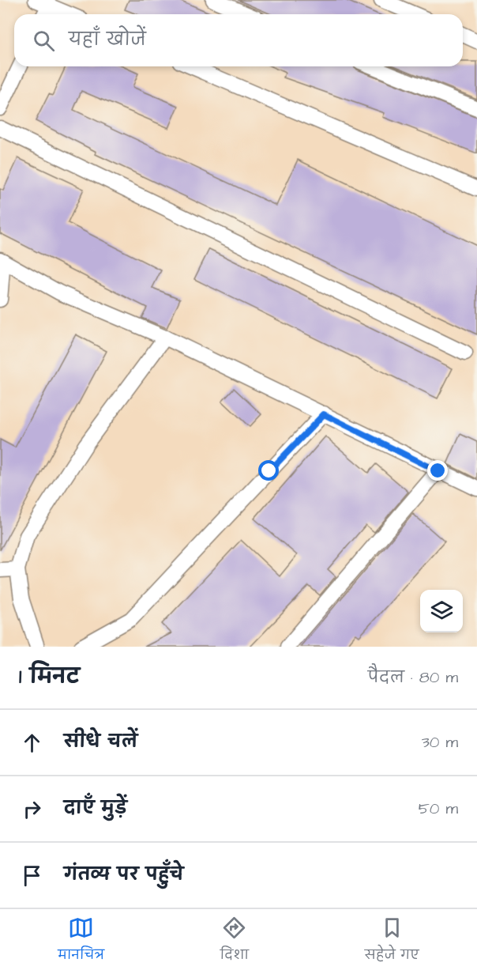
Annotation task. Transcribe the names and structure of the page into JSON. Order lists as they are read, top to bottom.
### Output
{
  "page": {
    "search": "यहाँ खोजें",
    "heading": ["1 मिनट", "पैदल · 80 m"],
    "list": [
      ["सीधे चलें", "30 m"],
      ["दाएँ मुड़ें", "50 m"],
      "गंतव्य पर पहुँचे"
    ],
    "nav": ["मानचित्र", "दिशा", "सहेजे गए"]
  }
}
